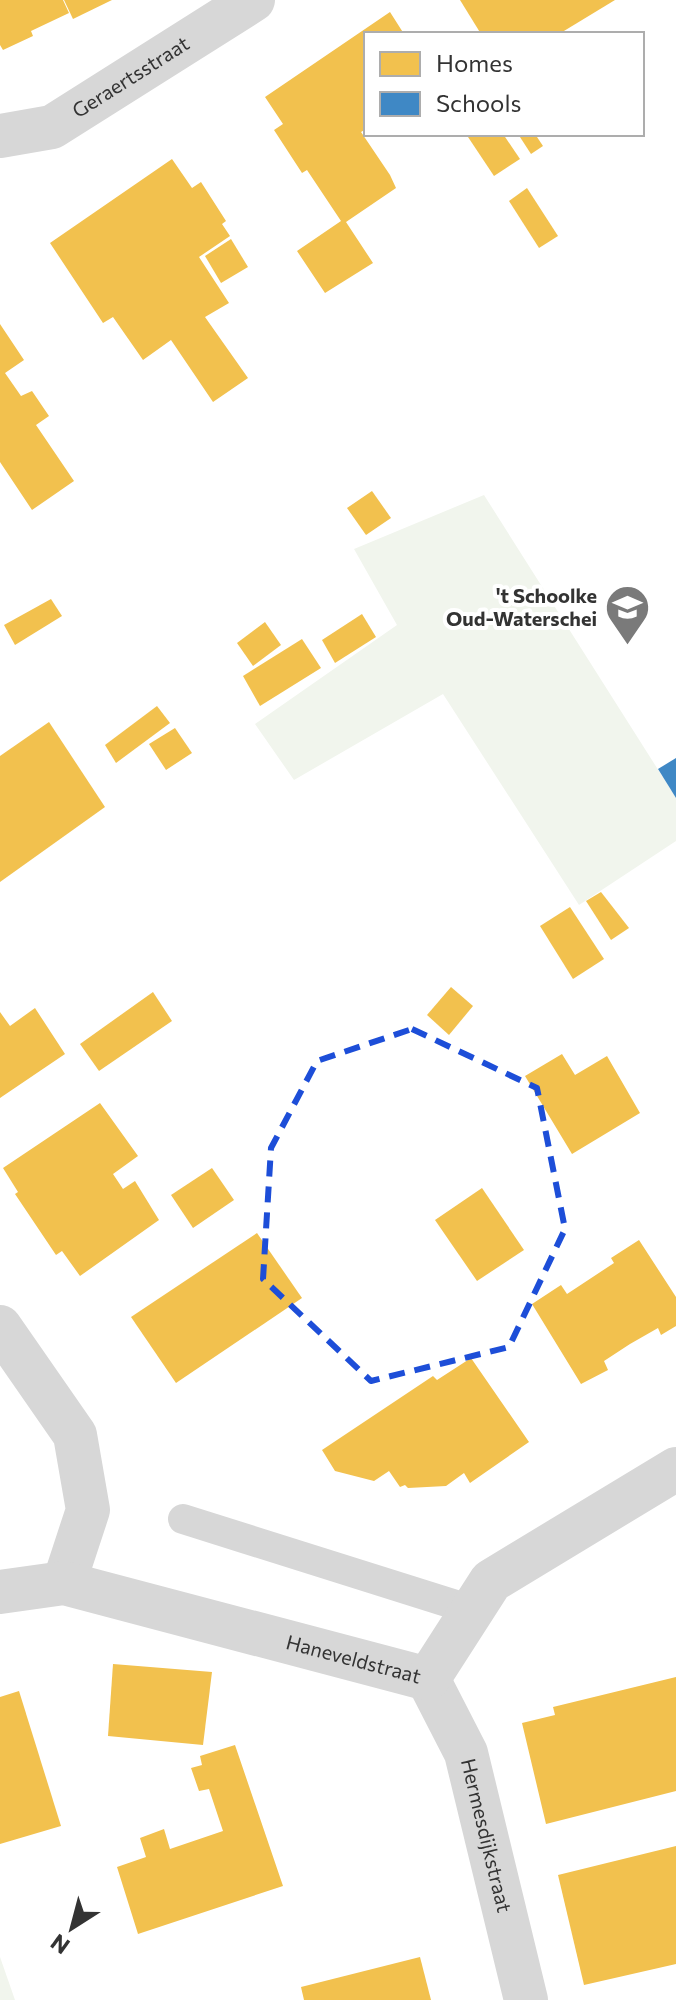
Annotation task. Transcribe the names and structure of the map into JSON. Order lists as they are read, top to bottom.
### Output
{
  "streets": {
    "street": ["Geraertsstraat", "Haneveldstraat", "Hermesdijkstraat"]
  },
  "crossings": [
    ["Haneveldstraat", "Hermesdijkstraat"]
  ],
  "places": {
    "school or university": ["'t Schoolke Oud-Waterschei"]
  },
  "legend": ["Homes", "Schools"],
  "north": "bottom left"
}
